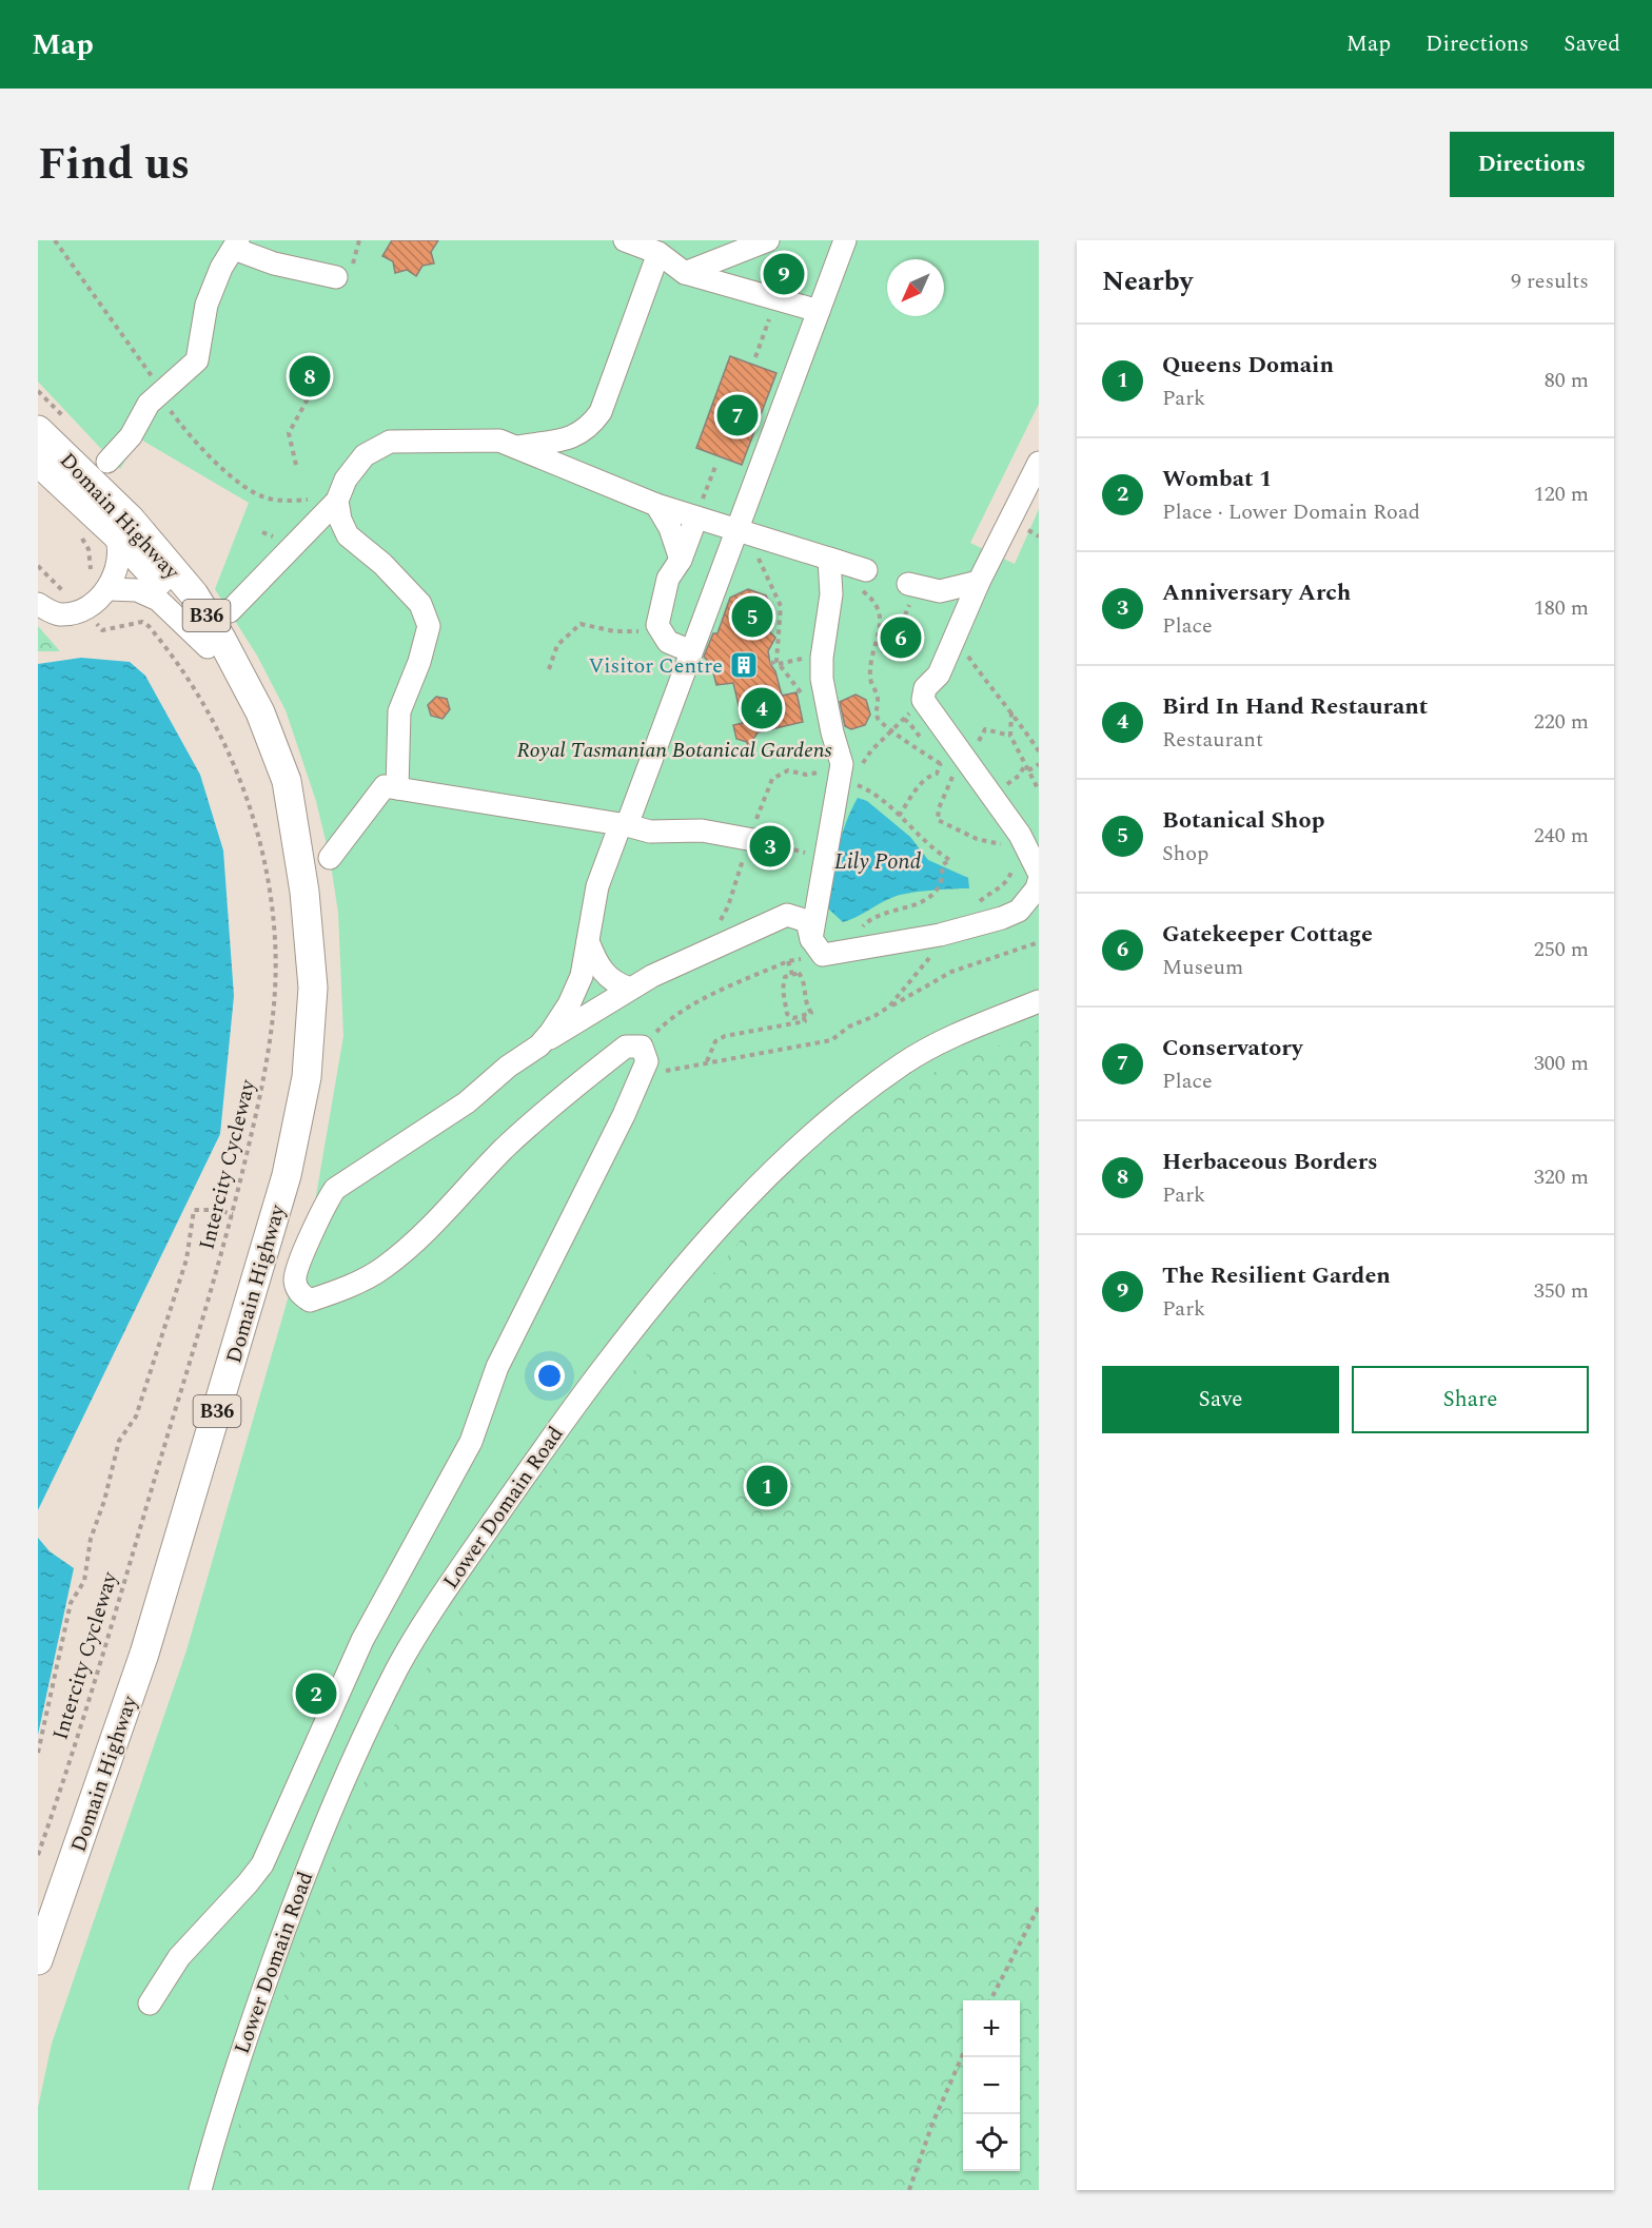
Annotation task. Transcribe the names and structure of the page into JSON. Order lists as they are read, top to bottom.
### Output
{
  "streets": {
    "main road": ["Domain Highway", "B36"],
    "street": ["Lower Domain Road"],
    "path": ["Intercity Cycleway"]
  },
  "water": ["Lily Pond"],
  "parks": ["Royal Tasmanian Botanical Gardens"],
  "places": {
    "building": ["Visitor Centre"]
  },
  "north": "bottom left",
  "page": {
    "header": "Map",
    "nav": ["Map", "Directions", "Saved"],
    "title": "Find us",
    "buttons": [
      "Directions",
      ["Save", "Share"]
    ],
    "heading": ["Nearby", "9 results"],
    "pins": [
      "9",
      "8",
      "7",
      "5",
      "6",
      "4",
      "3",
      "1",
      "2"
    ],
    "list": [
      {
        "mark": "1",
        "name": "Queens Domain",
        "note": "Park",
        "value": "80 m"
      },
      {
        "mark": "2",
        "name": "Wombat 1",
        "note": "Place · Lower Domain Road",
        "value": "120 m"
      },
      {
        "mark": "3",
        "name": "Anniversary Arch",
        "note": "Place",
        "value": "180 m"
      },
      {
        "mark": "4",
        "name": "Bird In Hand Restaurant",
        "note": "Restaurant",
        "value": "220 m"
      },
      {
        "mark": "5",
        "name": "Botanical Shop",
        "note": "Shop",
        "value": "240 m"
      },
      {
        "mark": "6",
        "name": "Gatekeeper Cottage",
        "note": "Museum",
        "value": "250 m"
      },
      {
        "mark": "7",
        "name": "Conservatory",
        "note": "Place",
        "value": "300 m"
      },
      {
        "mark": "8",
        "name": "Herbaceous Borders",
        "note": "Park",
        "value": "320 m"
      },
      {
        "mark": "9",
        "name": "The Resilient Garden",
        "note": "Park",
        "value": "350 m"
      }
    ],
    "map_buttons": ["+", "−"]
  }
}
